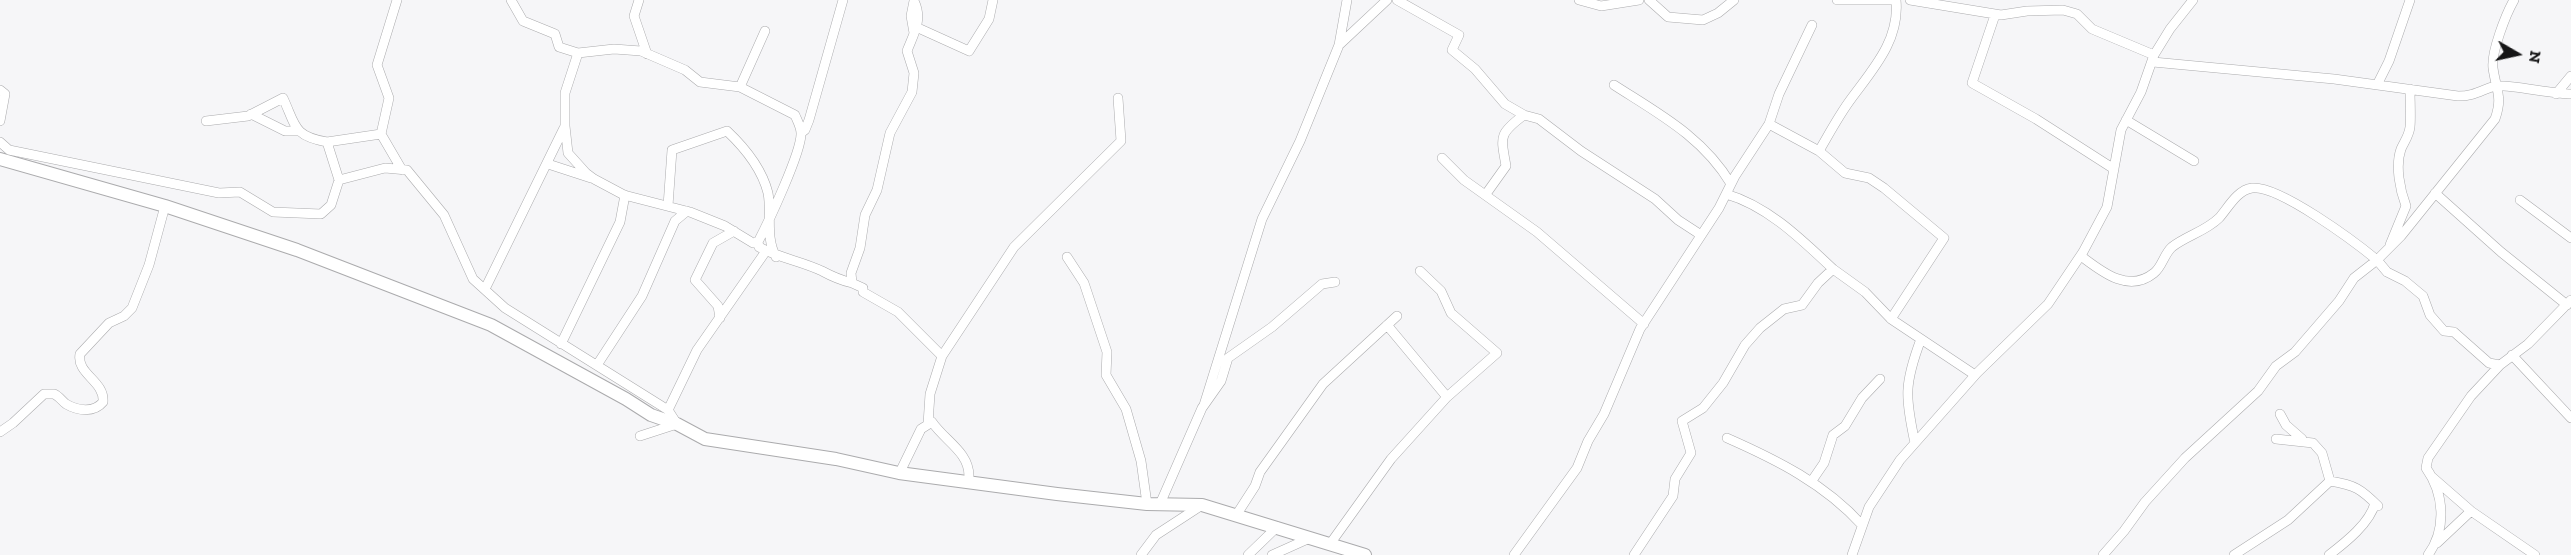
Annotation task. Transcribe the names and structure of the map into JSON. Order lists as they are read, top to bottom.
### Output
{
  "north": "right"
}
